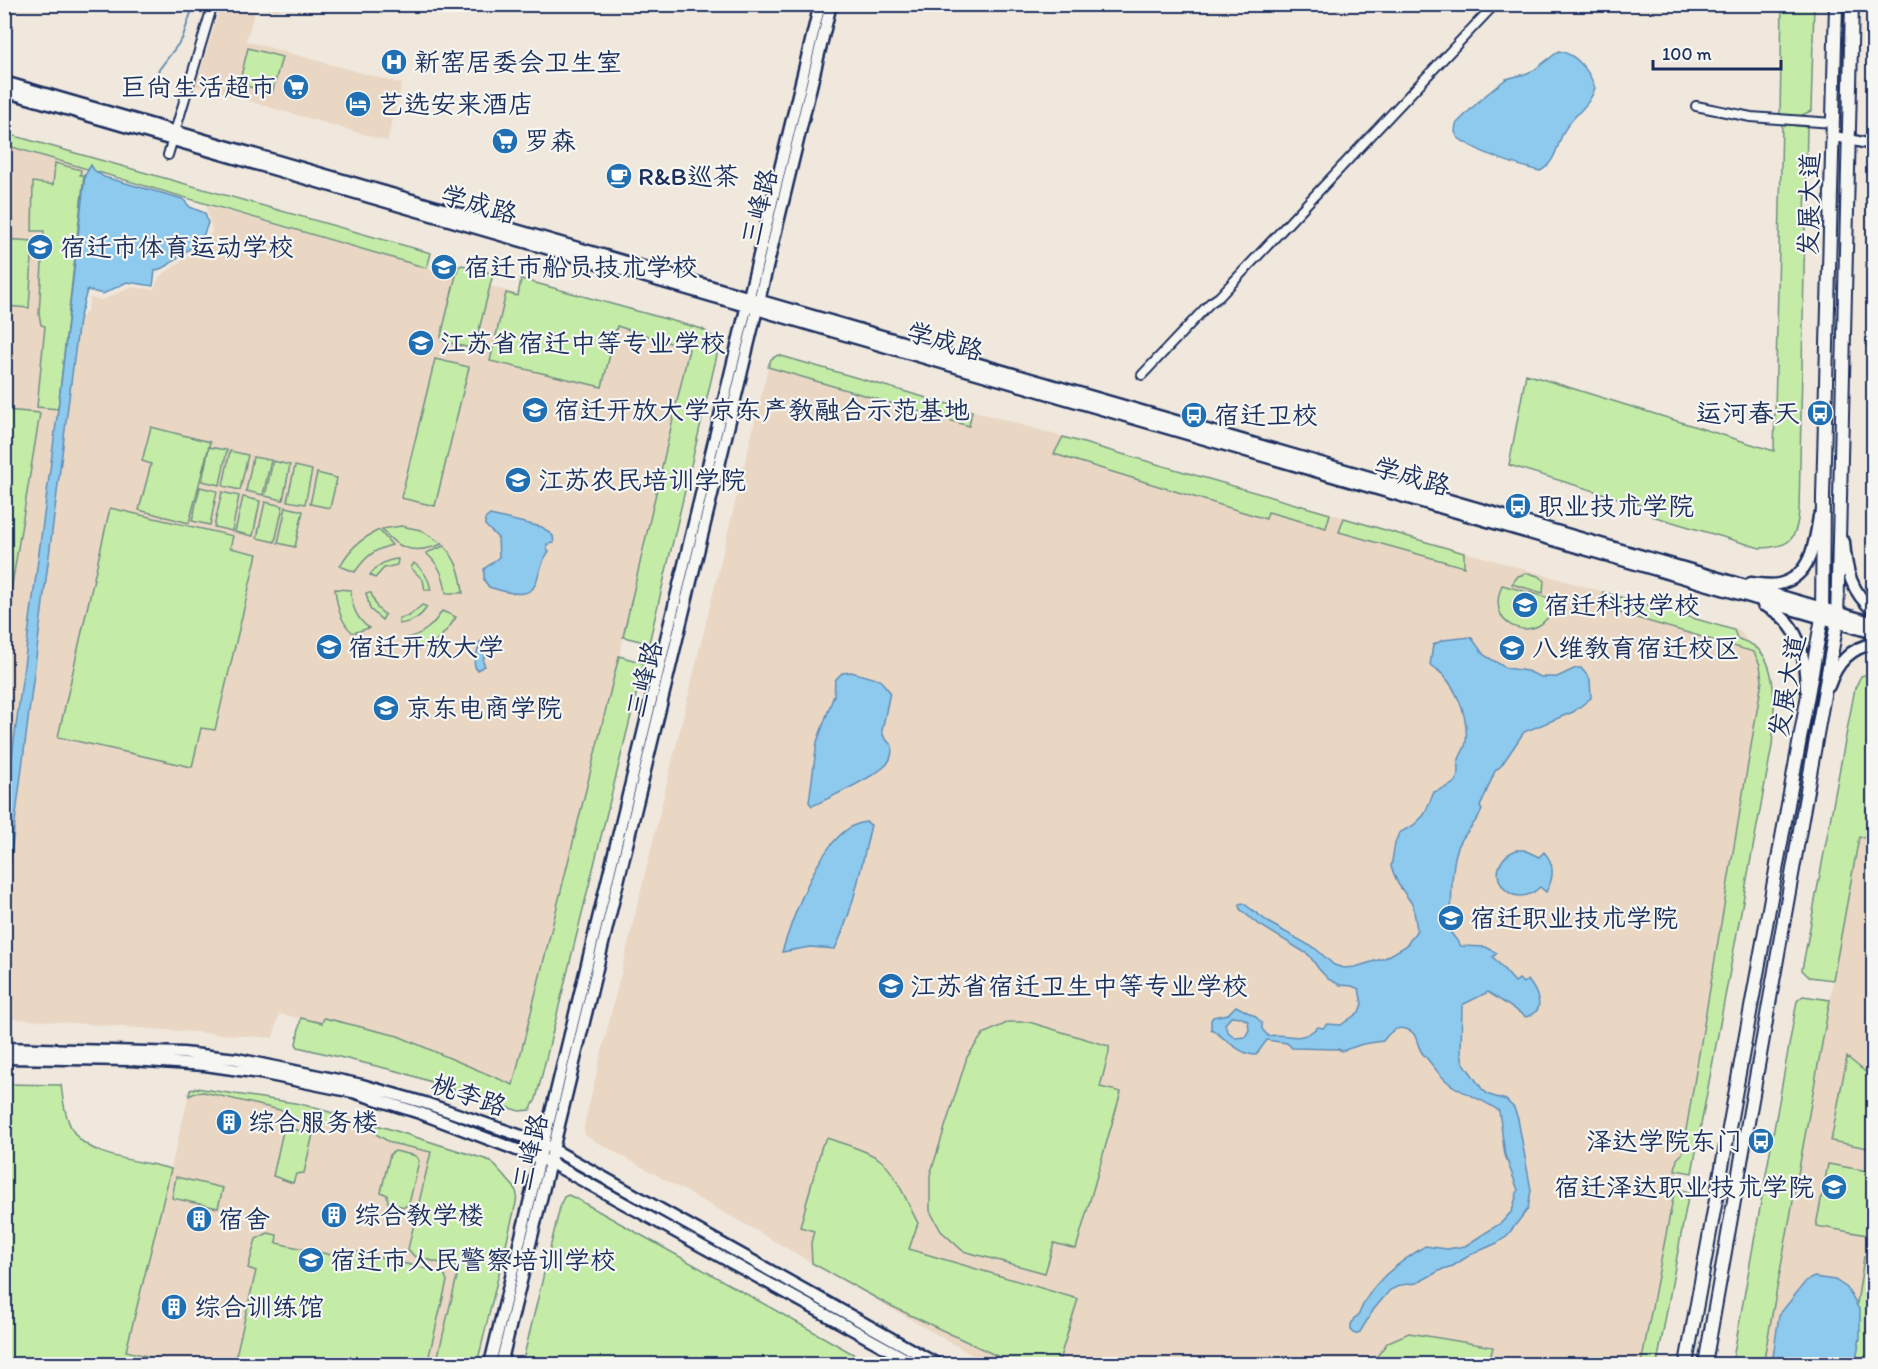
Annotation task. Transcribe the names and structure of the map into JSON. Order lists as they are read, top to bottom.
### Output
{
  "streets": {
    "main road": [
      "学成路",
      "发展大道",
      "三峰路",
      "桃李路"
    ]
  },
  "crossings": [
    ["学成路", "发展大道"],
    ["学成路", "三峰路"],
    ["三峰路", "桃李路"]
  ],
  "places": {
    "hospital": ["新窑居委会卫生室"],
    "supermarket": ["巨尚生活超市", "罗森"],
    "hotel": ["艺选安来酒店"],
    "cafe": ["R&B巡茶"],
    "school or university": [
      "宿迁市体育运动学校",
      "宿迁市船员技术学校",
      "江苏省宿迁中等专业学校",
      "宿迁开放大学京东产教融合示范基地",
      "江苏农民培训学院",
      "宿迁科技学校",
      "宿迁开放大学",
      "八维教育宿迁校区",
      "京东电商学院",
      "宿迁职业技术学院",
      "江苏省宿迁卫生中等专业学校",
      "宿迁泽达职业技术学院",
      "宿迁市人民警察培训学校"
    ],
    "bus stop": [
      "运河春天",
      "宿迁卫校",
      "职业技术学院",
      "泽达学院东门"
    ],
    "building": [
      "综合服务楼",
      "综合教学楼",
      "宿舍",
      "综合训练馆"
    ]
  },
  "scale_bar": "100 m"
}
